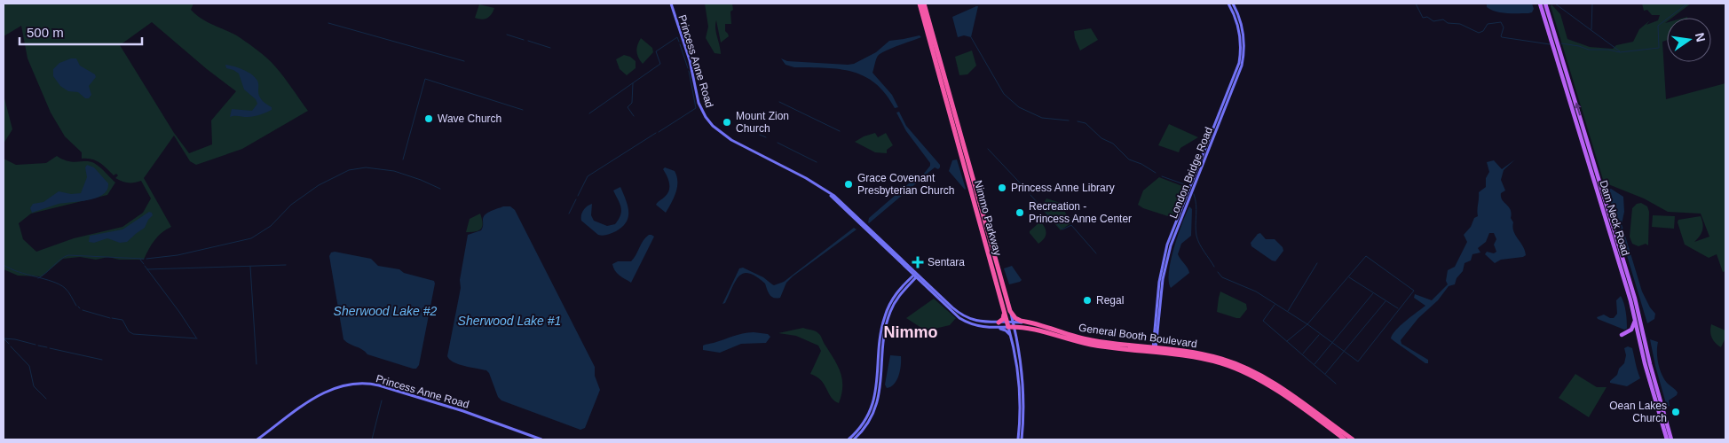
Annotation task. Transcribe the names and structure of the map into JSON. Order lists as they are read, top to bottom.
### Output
{
  "streets": {
    "highway": ["Nimmo Parkway", "General Booth Boulevard"],
    "main road": ["Princess Anne Road", "London Bridge Road", "Dam Neck Road"]
  },
  "crossings": [
    ["Princess Anne Road", "General Booth Boulevard"],
    ["London Bridge Road", "General Booth Boulevard"],
    ["Nimmo Parkway", "General Booth Boulevard"]
  ],
  "districts": ["Nimmo"],
  "water": ["Sherwood Lake #2", "Sherwood Lake #1"],
  "places": {
    "other": [
      "Wave Church",
      "Mount Zion Church",
      "Grace Covenant Presbyterian Church",
      "Princess Anne Library",
      "Recreation - Princess Anne Center",
      "Regal",
      "Oean Lakes Church"
    ],
    "health": ["Sentara"]
  },
  "scale_bar": "500 m",
  "north": "right"
}
